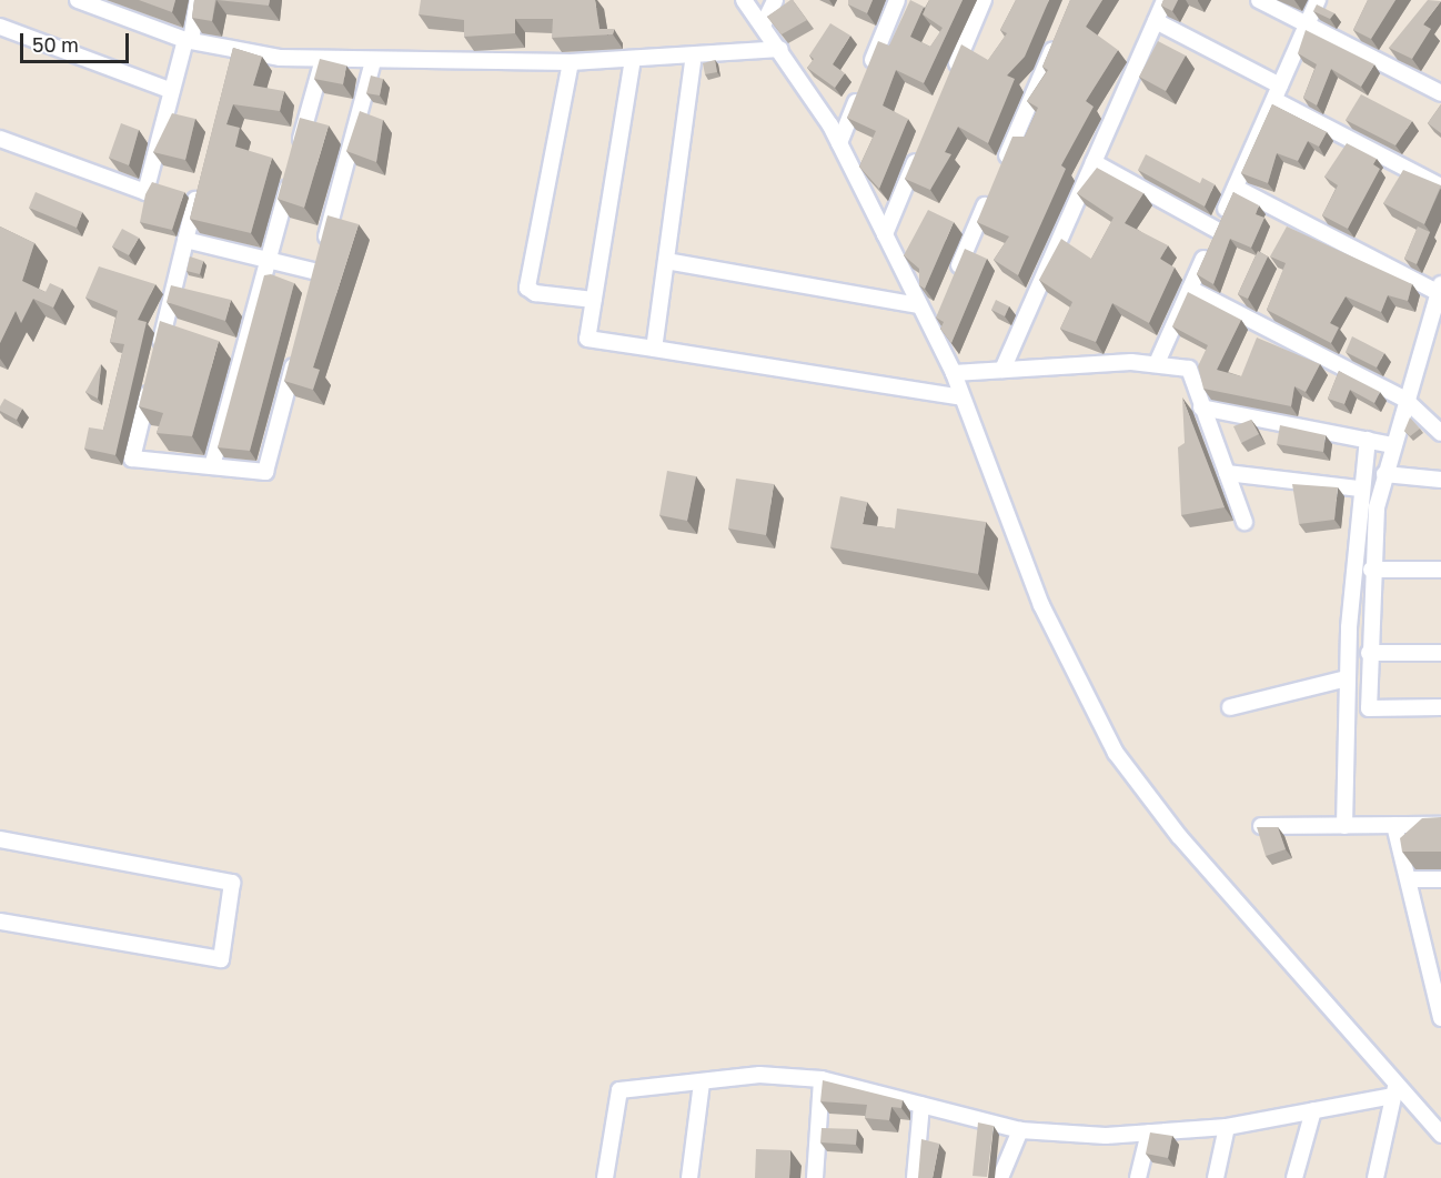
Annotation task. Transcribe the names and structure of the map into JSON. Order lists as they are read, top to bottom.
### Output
{
  "scale_bar": "50 m"
}
